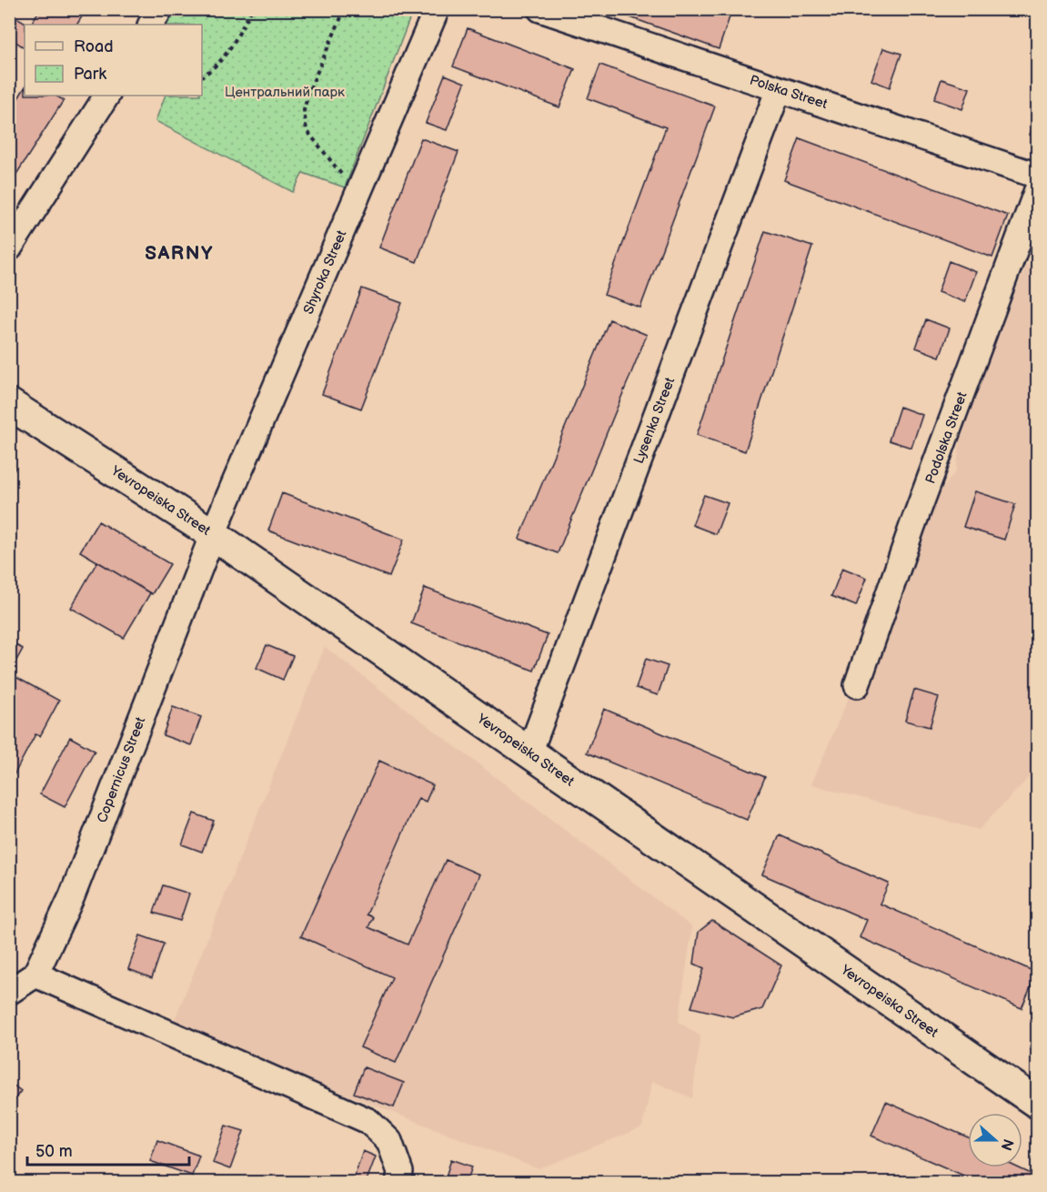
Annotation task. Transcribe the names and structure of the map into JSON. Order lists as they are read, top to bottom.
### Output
{
  "streets": {
    "main road": ["Yevropeiska Street"],
    "street": [
      "Polska Street",
      "Shyroka Street",
      "Lysenka Street",
      "Podolska Street",
      "Copernicus Street"
    ]
  },
  "crossings": [
    ["Polska Street", "Lysenka Street"],
    ["Shyroka Street", "Yevropeiska Street"],
    ["Shyroka Street", "Copernicus Street"],
    ["Lysenka Street", "Yevropeiska Street"],
    ["Yevropeiska Street", "Copernicus Street"]
  ],
  "districts": ["SARNY"],
  "parks": ["Центральний парк"],
  "legend": ["Road", "Park"],
  "scale_bar": "50 m",
  "north": "right"
}
